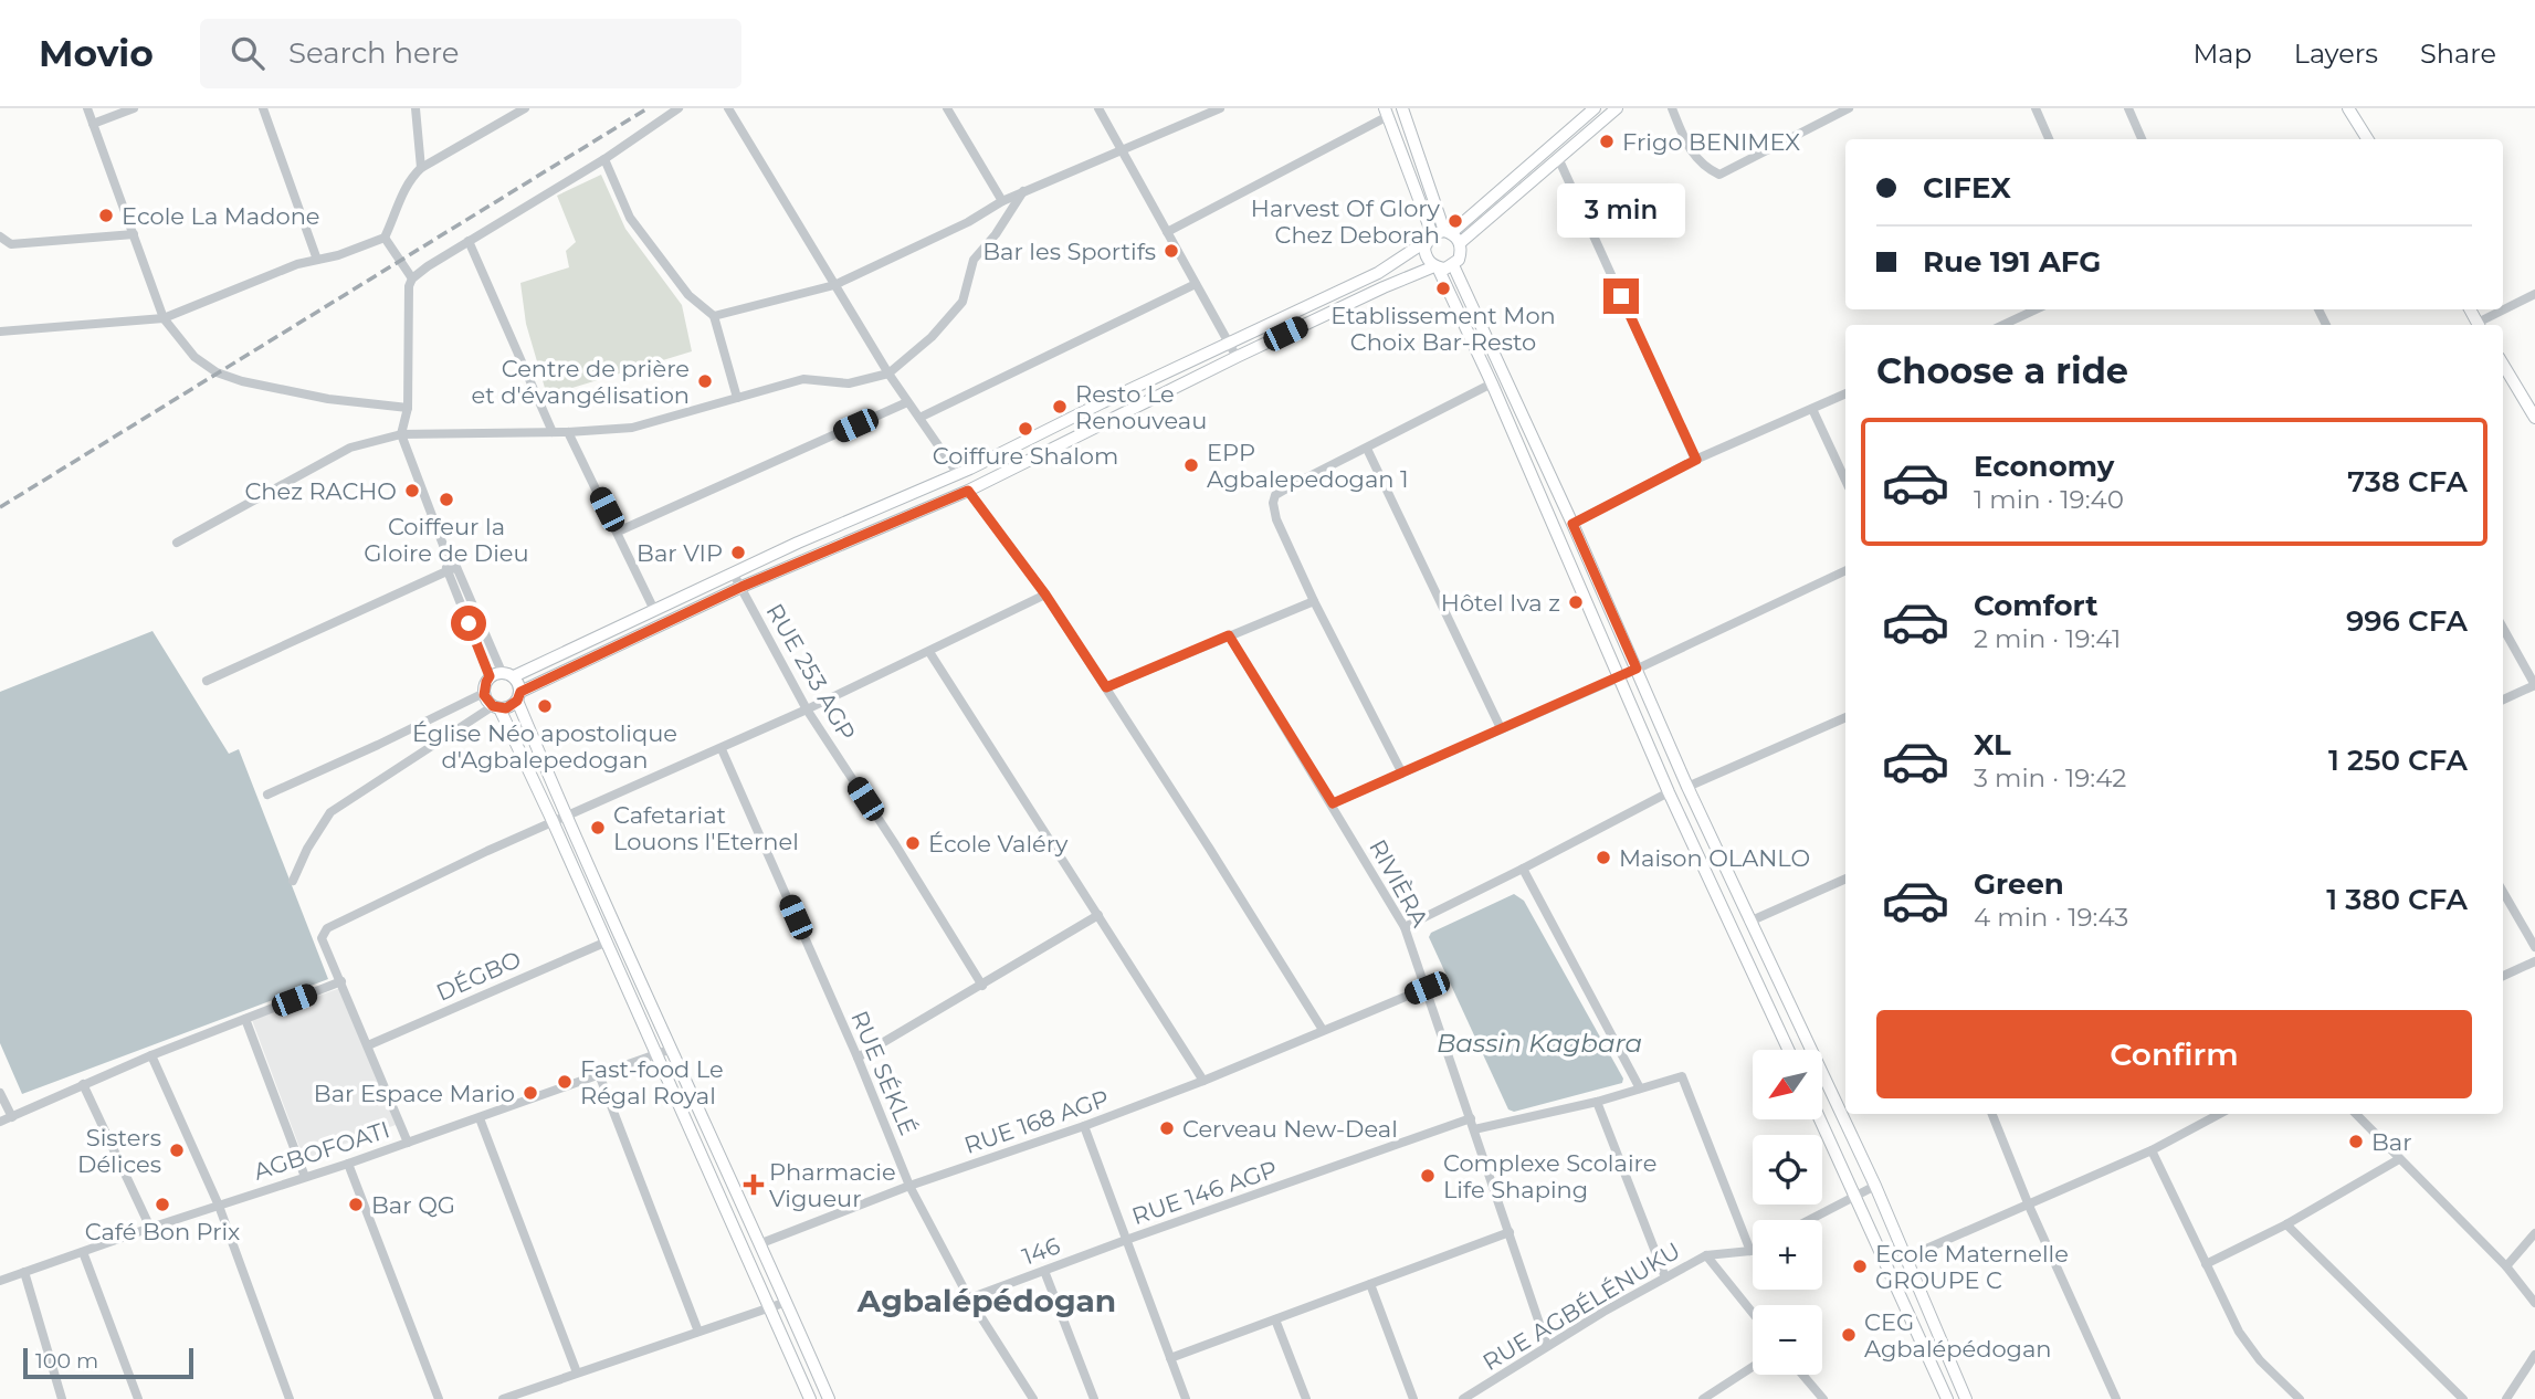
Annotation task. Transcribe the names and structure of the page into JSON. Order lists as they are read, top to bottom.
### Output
{
  "streets": {
    "street": [
      "RUE 253 AGP",
      "RIVIÈRA",
      "DÉGBO",
      "RUE SÉKLÉ",
      "RUE 168 AGP",
      "AGBOFOATI",
      "RUE 146 AGP",
      "146",
      "RUE AGBÉLÉNUKU"
    ]
  },
  "crossings": [
    ["RIVIÈRA", "RUE 168 AGP"],
    ["RIVIÈRA", "RUE 146 AGP"],
    ["RIVIÈRA", "RUE AGBÉLÉNUKU"],
    ["RUE SÉKLÉ", "RUE 168 AGP"],
    ["RUE SÉKLÉ", "146"],
    ["RUE 146 AGP", "146"]
  ],
  "districts": ["Agbalépédogan"],
  "water": ["Bassin Kagbara"],
  "places": {
    "other": [
      "Frigo BENIMEX",
      "Ecole La Madone",
      "Harvest Of Glory Chez Deborah",
      "Bar les Sportifs",
      "Etablissement Mon Choix Bar-Resto",
      "Centre de prière et d'évangélisation",
      "Resto Le Renouveau",
      "Coiffure Shalom",
      "EPP Agbalepedogan 1",
      "Chez RACHO",
      "Coiffeur la Gloire de Dieu",
      "Bar VIP",
      "Hôtel Iva z",
      "Église Néo apostolique d'Agbalepedogan",
      "Cafetariat Louons l'Eternel",
      "École Valéry",
      "Maison OLANLO",
      "Fast-food Le Régal Royal",
      "Bar Espace Mario",
      "Cerveau New-Deal",
      "Bar",
      "Sisters Délices",
      "Complexe Scolaire Life Shaping",
      "Café Bon Prix",
      "Bar QG",
      "Ecole Maternelle GROUPE C",
      "CEG Agbalépédogan"
    ],
    "health": ["Pharmacie Vigueur"]
  },
  "scale_bar": "100 m",
  "north": "bottom left",
  "page": {
    "header": "Movio",
    "search": "Search here",
    "nav": ["Map", "Layers", "Share"],
    "banner": ["CIFEX", "Rue 191 AFG"],
    "bubble": "3 min",
    "heading": "Choose a ride",
    "list": [
      {
        "name": "Economy",
        "note": "1 min · 19:40",
        "value": "738 CFA"
      },
      {
        "name": "Comfort",
        "note": "2 min · 19:41",
        "value": "996 CFA"
      },
      {
        "name": "XL",
        "note": "3 min · 19:42",
        "value": "1 250 CFA"
      },
      {
        "name": "Green",
        "note": "4 min · 19:43",
        "value": "1 380 CFA"
      }
    ],
    "buttons": "Confirm",
    "map_buttons": ["+", "−"],
    "scale": "100 m"
  }
}
